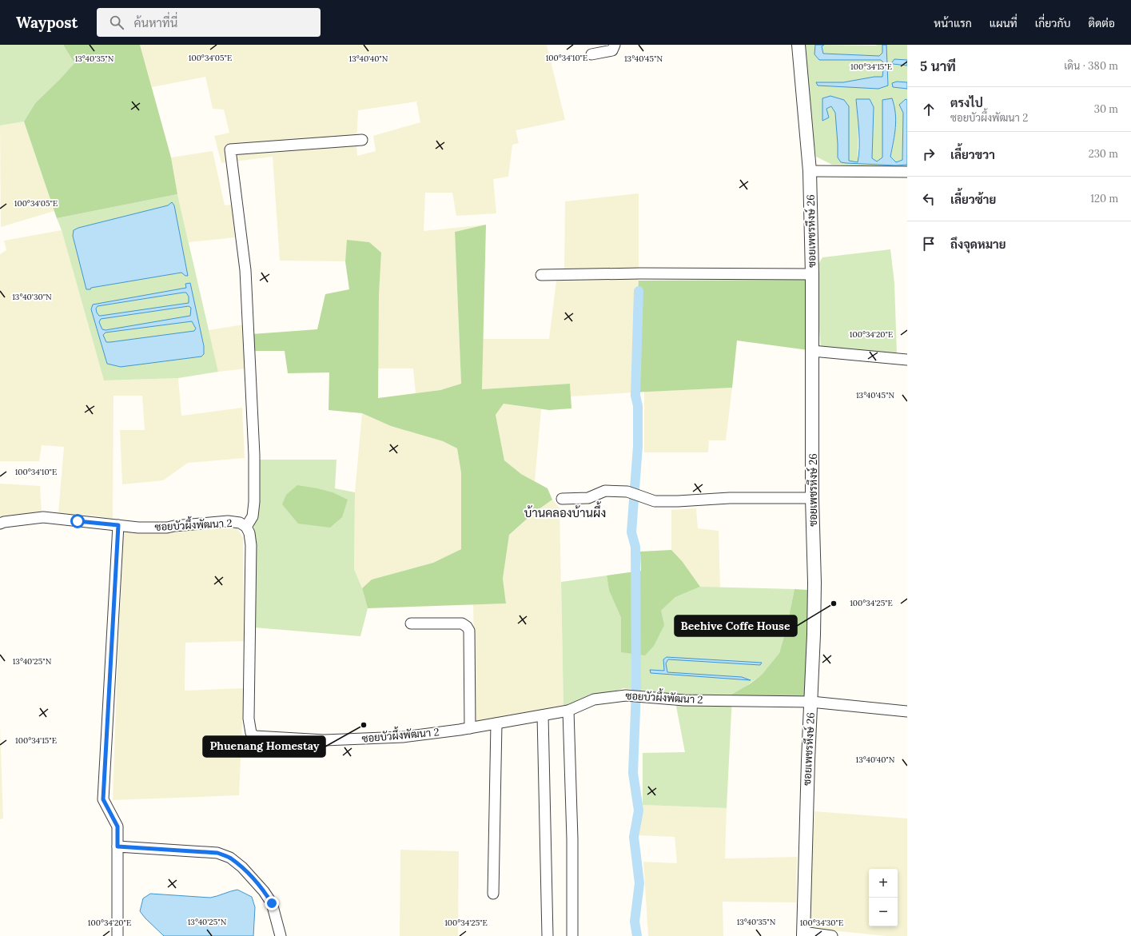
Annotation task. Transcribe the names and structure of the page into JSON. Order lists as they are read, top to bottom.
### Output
{
  "streets": {
    "street": ["ซอยเพชรหึงษ์ 26", "ซอยบัวผึ้งพัฒนา 2"]
  },
  "crossings": [
    ["ซอยเพชรหึงษ์ 26", "ซอยบัวผึ้งพัฒนา 2"]
  ],
  "districts": ["บ้านคลองบ้านผึ้ง"],
  "places": ["Beehive Coffe House", "Phuenang Homestay"],
  "page": {
    "header": "Waypost",
    "search": "ค้นหาที่นี่",
    "nav": [
      "หน้าแรก",
      "แผนที่",
      "เกี่ยวกับ",
      "ติดต่อ"
    ],
    "heading": ["5 นาที", "เดิน · 380 m"],
    "list": [
      ["ตรงไป", "ซอยบัวผึ้งพัฒนา 2", "30 m"],
      ["เลี้ยวขวา", "230 m"],
      ["เลี้ยวซ้าย", "120 m"],
      "ถึงจุดหมาย"
    ],
    "map_buttons": ["+", "−"]
  },
  "coordinates": [
    "100°34'05\"E",
    "100°34'10\"E",
    "13°40'35\"N",
    "13°40'40\"N",
    "13°40'45\"N",
    "100°34'15\"E",
    "13°40'30\"N",
    "100°34'20\"E",
    "100°34'25\"E",
    "13°40'25\"N",
    "100°34'30\"E"
  ]
}
